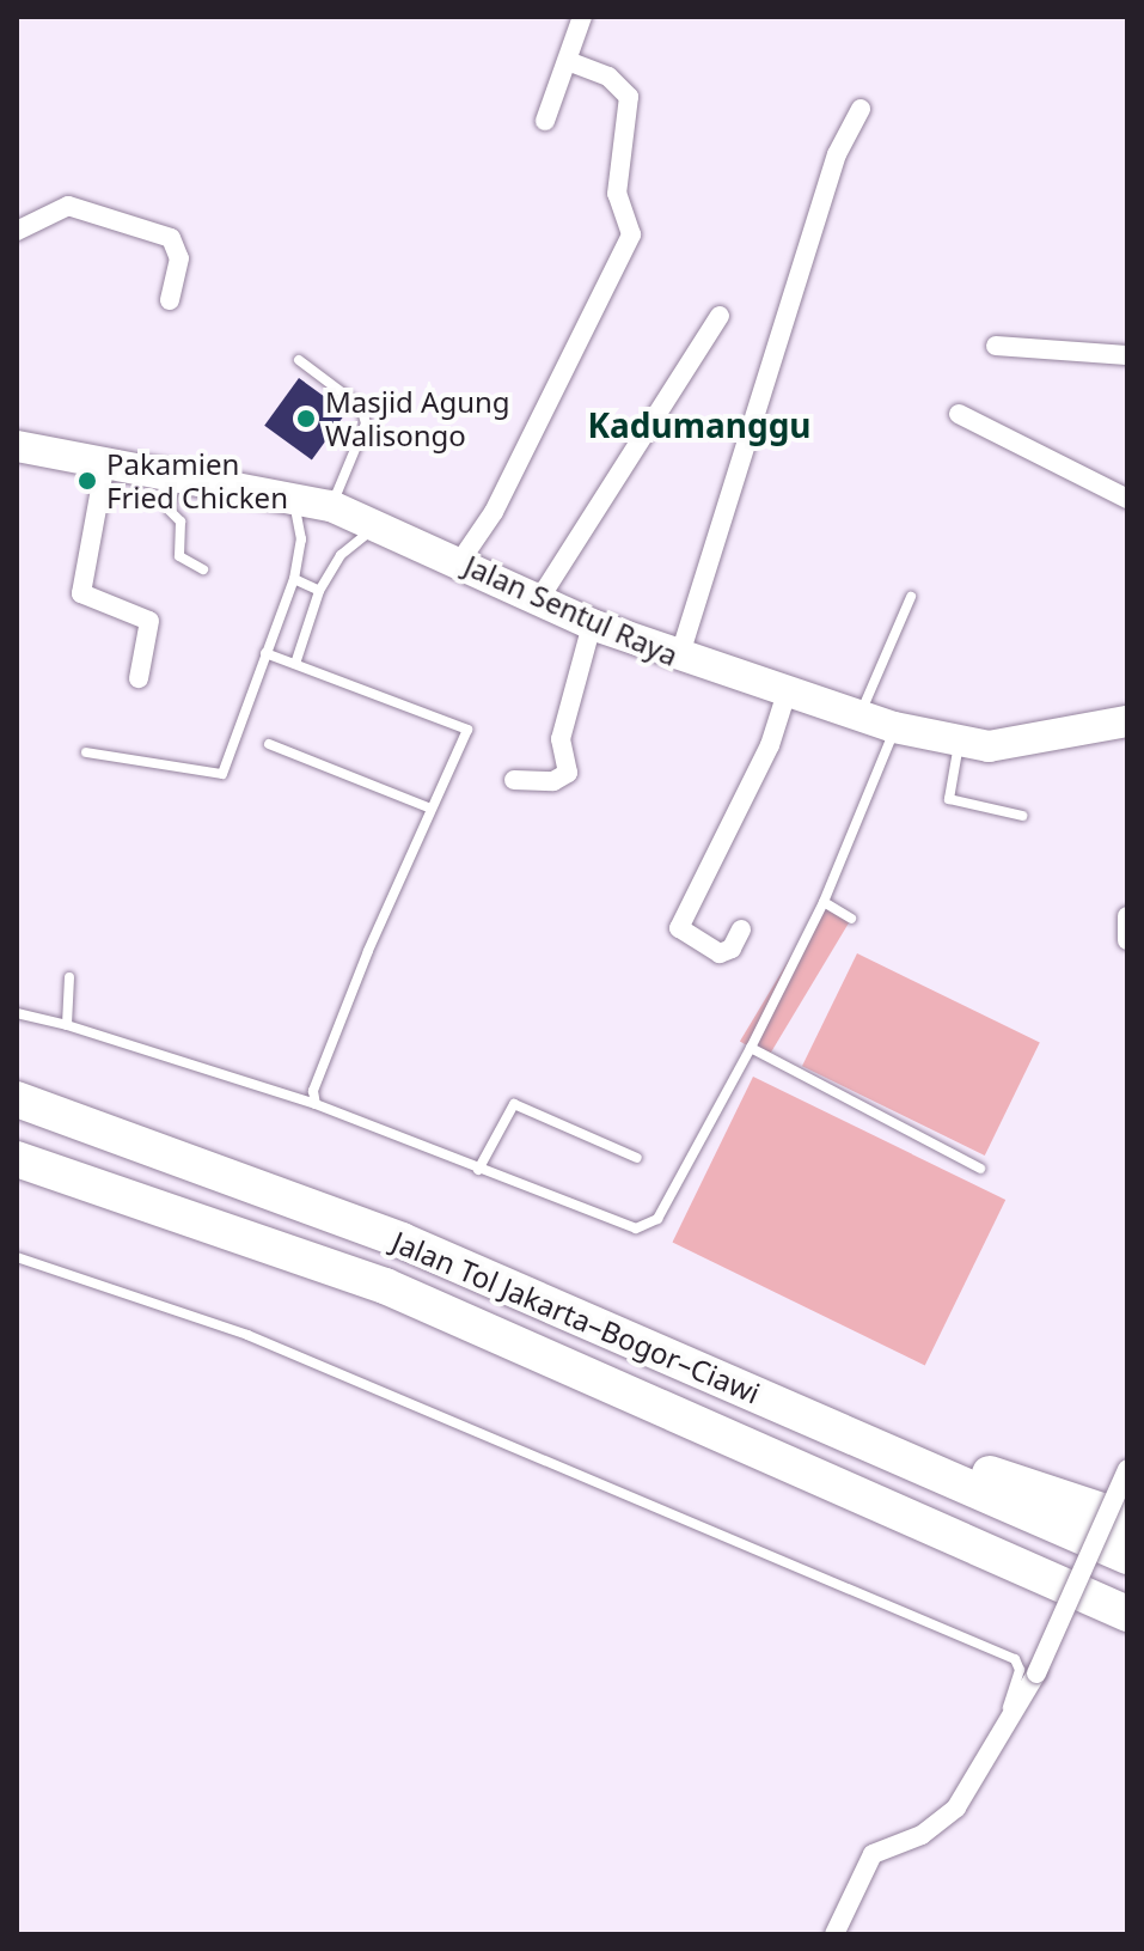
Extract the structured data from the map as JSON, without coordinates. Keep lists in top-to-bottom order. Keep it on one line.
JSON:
{"streets":{"highway":["Jalan Tol Jakarta–Bogor–Ciawi"],"main road":["Jalan Sentul Raya"]},"districts":["Kadumanggu"],"places":["Masjid Agung Walisongo","Pakamien Fried Chicken"]}
